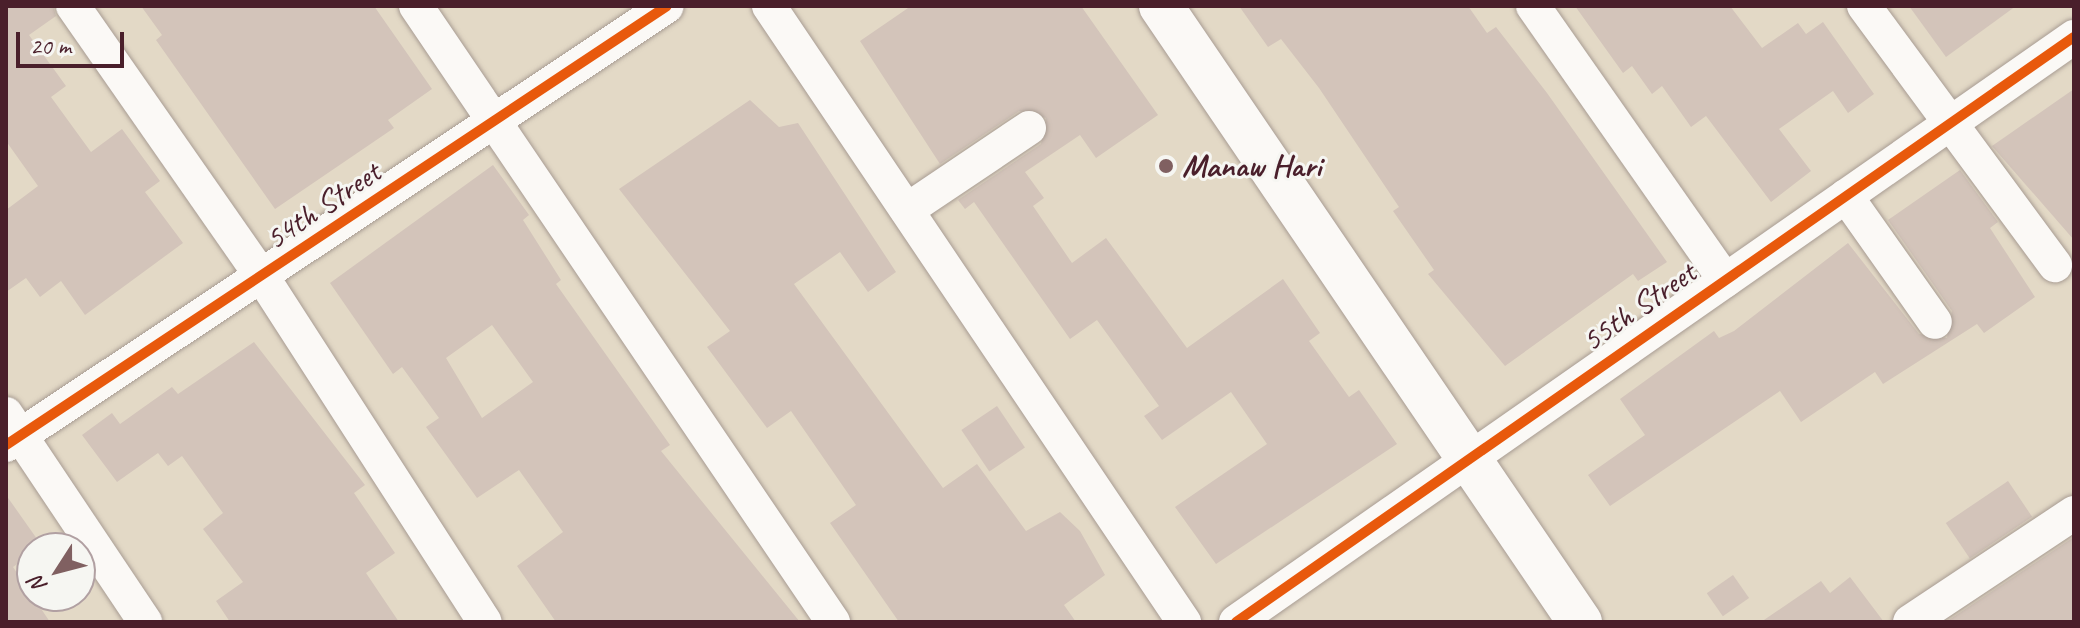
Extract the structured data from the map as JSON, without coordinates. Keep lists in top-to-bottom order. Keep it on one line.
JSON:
{"streets":{"street":["54th Street","55th Street"]},"places":["Manaw Hari"],"scale_bar":"20 m","north":"bottom left"}
